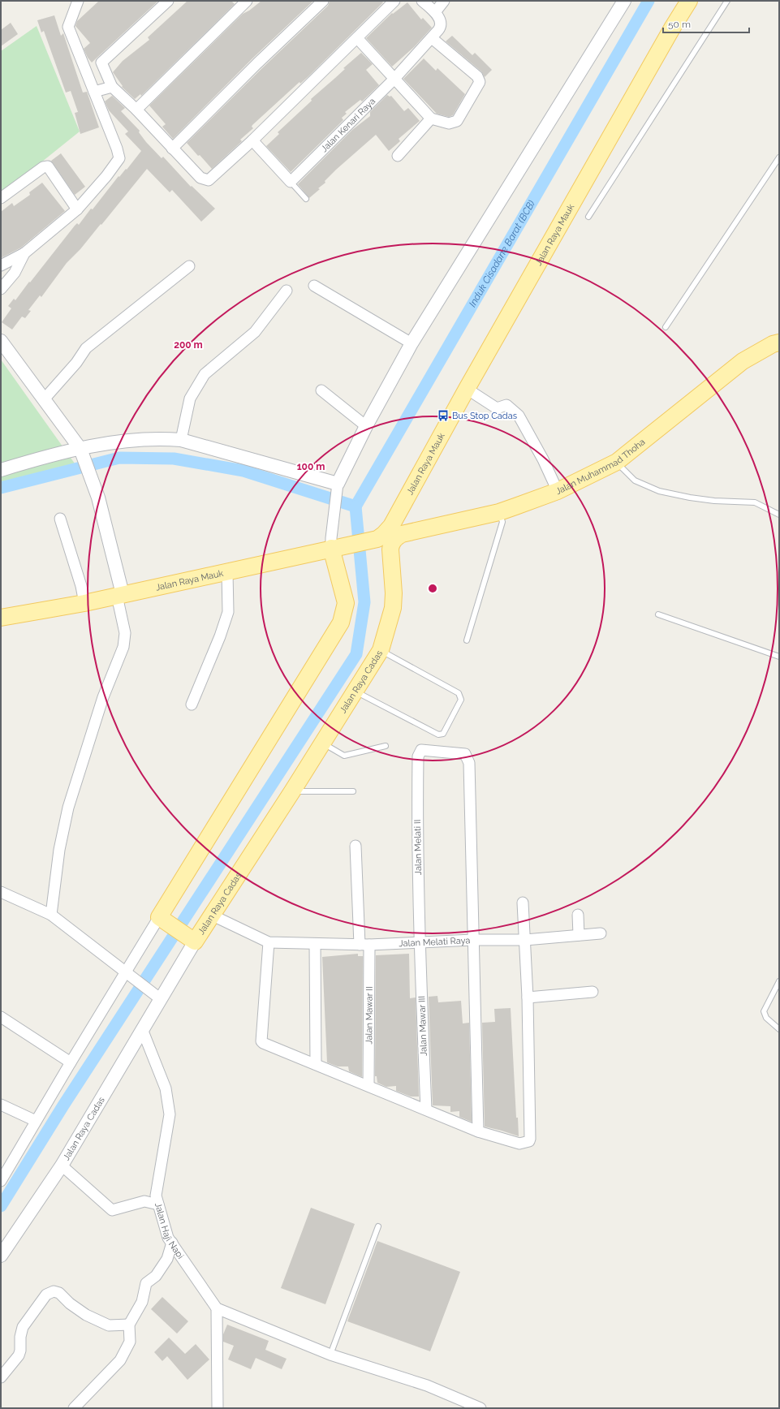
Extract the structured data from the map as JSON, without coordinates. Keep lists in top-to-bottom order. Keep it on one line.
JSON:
{"streets":{"main road":["Jalan Raya Mauk","Jalan Muhammad Thoha","Jalan Raya Cadas"],"street":["Jalan Kenari Raya","Jalan Melati II","Jalan Melati Raya","Jalan Mawar II","Jalan Mawar III","Jalan Haji Napi"]},"crossings":[["Jalan Muhammad Thoha","Jalan Raya Cadas"],["Jalan Raya Cadas","Jalan Haji Napi"],["Jalan Melati II","Jalan Melati Raya"],["Jalan Melati II","Jalan Mawar III"],["Jalan Melati Raya","Jalan Mawar II"],["Jalan Melati Raya","Jalan Mawar III"]],"water":["Induk Cisadane Barat (BCB)"],"places":{"bus stop":["Bus Stop Cadas"]},"scale_bar":"50 m","rings":["200 m","100 m"]}
